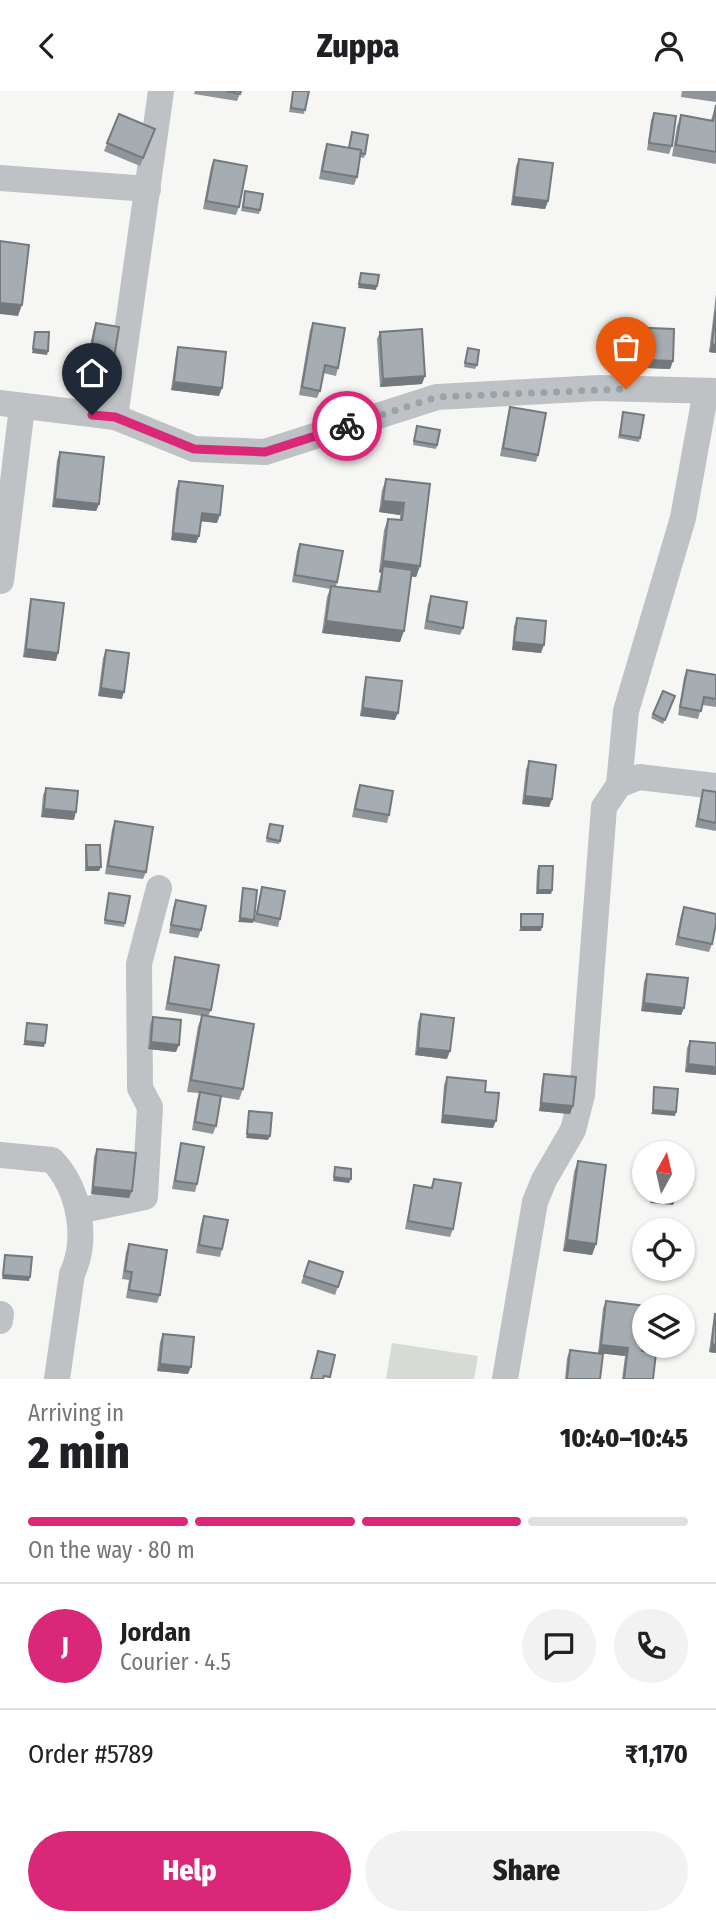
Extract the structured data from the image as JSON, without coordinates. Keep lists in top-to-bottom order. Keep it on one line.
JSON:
{"north":"top","page":{"header":"Zuppa","heading":["2 min","Arriving in","10:40–10:45"],"panel":["Jordan","Courier · 4.5","Order #5789","₹1,170"],"bar":"On the way · 80 m","round":"J","buttons":["Help","Share"]}}
